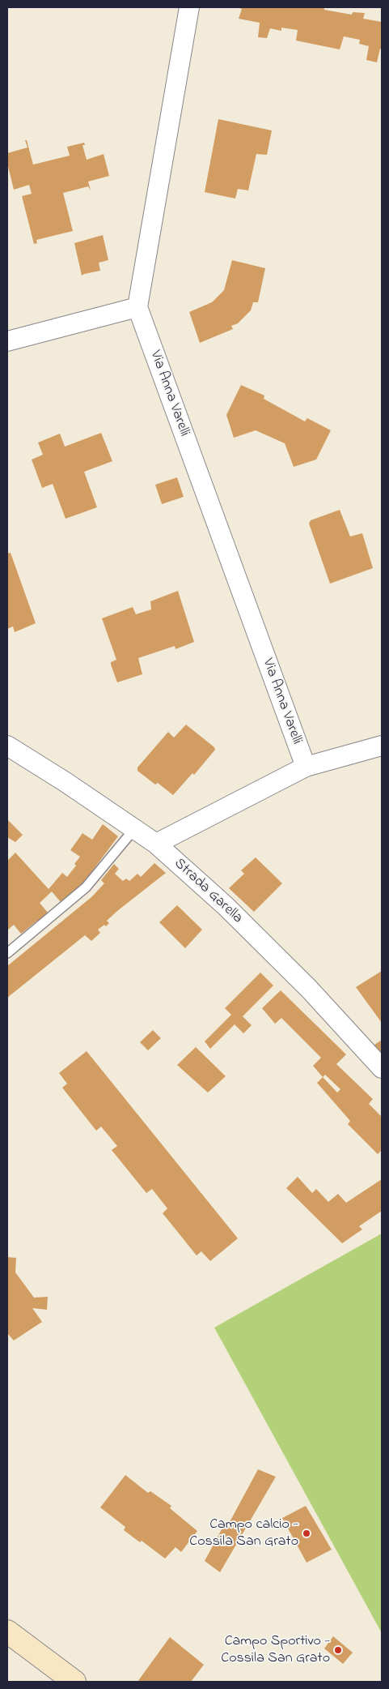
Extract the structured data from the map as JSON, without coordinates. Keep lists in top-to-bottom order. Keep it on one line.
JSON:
{"streets":{"street":["Via Anna Varelli","Strada Garella"]},"places":["Campo calcio - Cossila San Grato","Campo Sportivo - Cossila San Grato"]}
